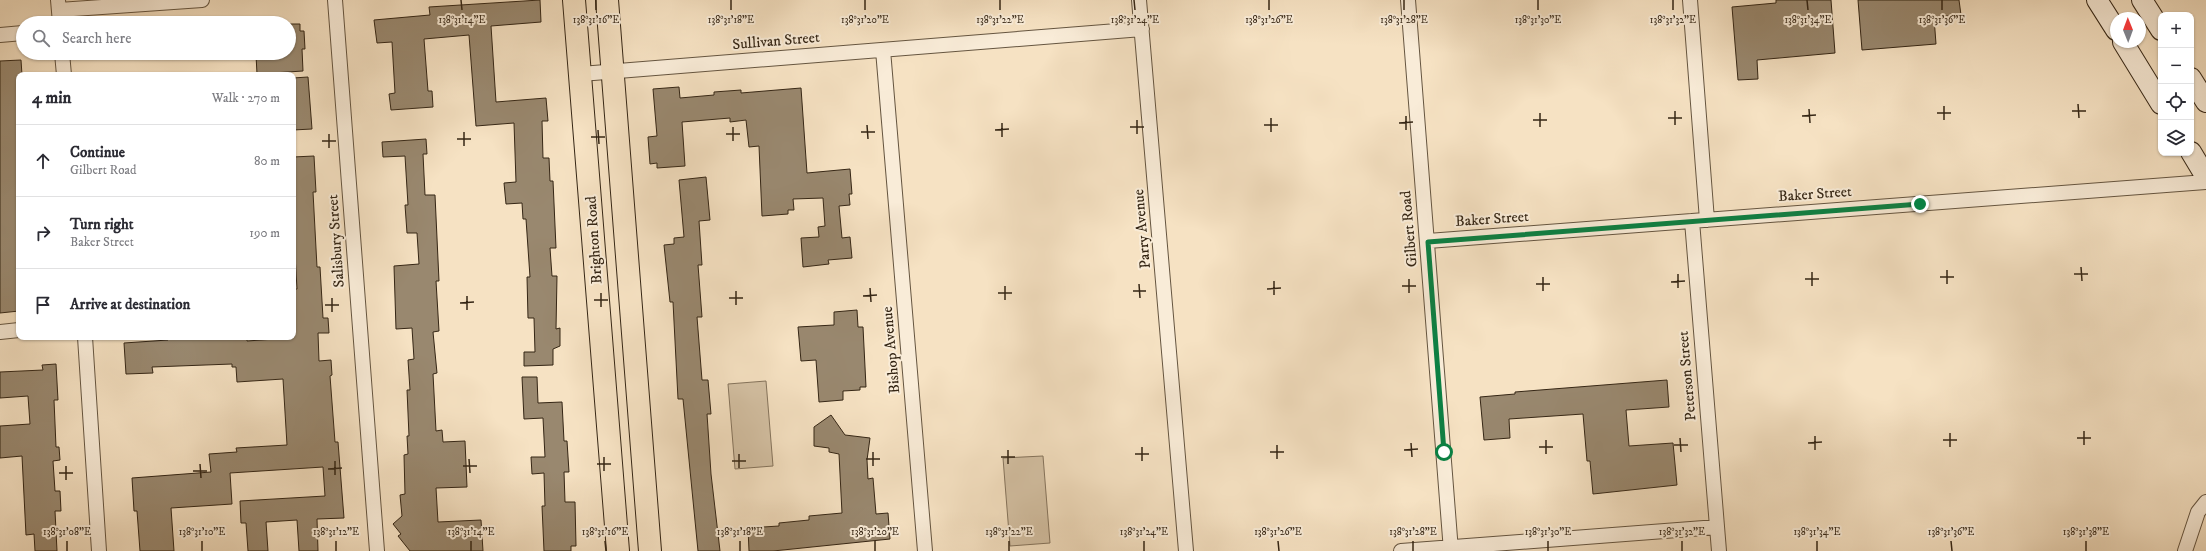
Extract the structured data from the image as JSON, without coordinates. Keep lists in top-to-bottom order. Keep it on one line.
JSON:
{"streets":{"main road":["Brighton Road"],"street":["Sullivan Street","Baker Street","Parry Avenue","Gilbert Road","Salisbury Street","Bishop Avenue","Peterson Street"]},"crossings":[["Sullivan Street","Parry Avenue"],["Sullivan Street","Brighton Road"],["Sullivan Street","Bishop Avenue"],["Baker Street","Gilbert Road"],["Baker Street","Peterson Street"]],"north":"top","page":{"map_buttons":["+","−"],"search":"Search here","heading":["4 min","Walk · 270 m"],"list":[["Continue","Gilbert Road","80 m"],["Turn right","Baker Street","190 m"],"Arrive at destination"]},"coordinates":["138°31'14\"E","138°31'16\"E","138°31'18\"E","138°31'20\"E","138°31'22\"E","138°31'24\"E","138°31'26\"E","138°31'28\"E","138°31'30\"E","138°31'32\"E","138°31'34\"E","138°31'36\"E","138°31'08\"E","138°31'10\"E","138°31'12\"E","138°31'38\"E"]}
